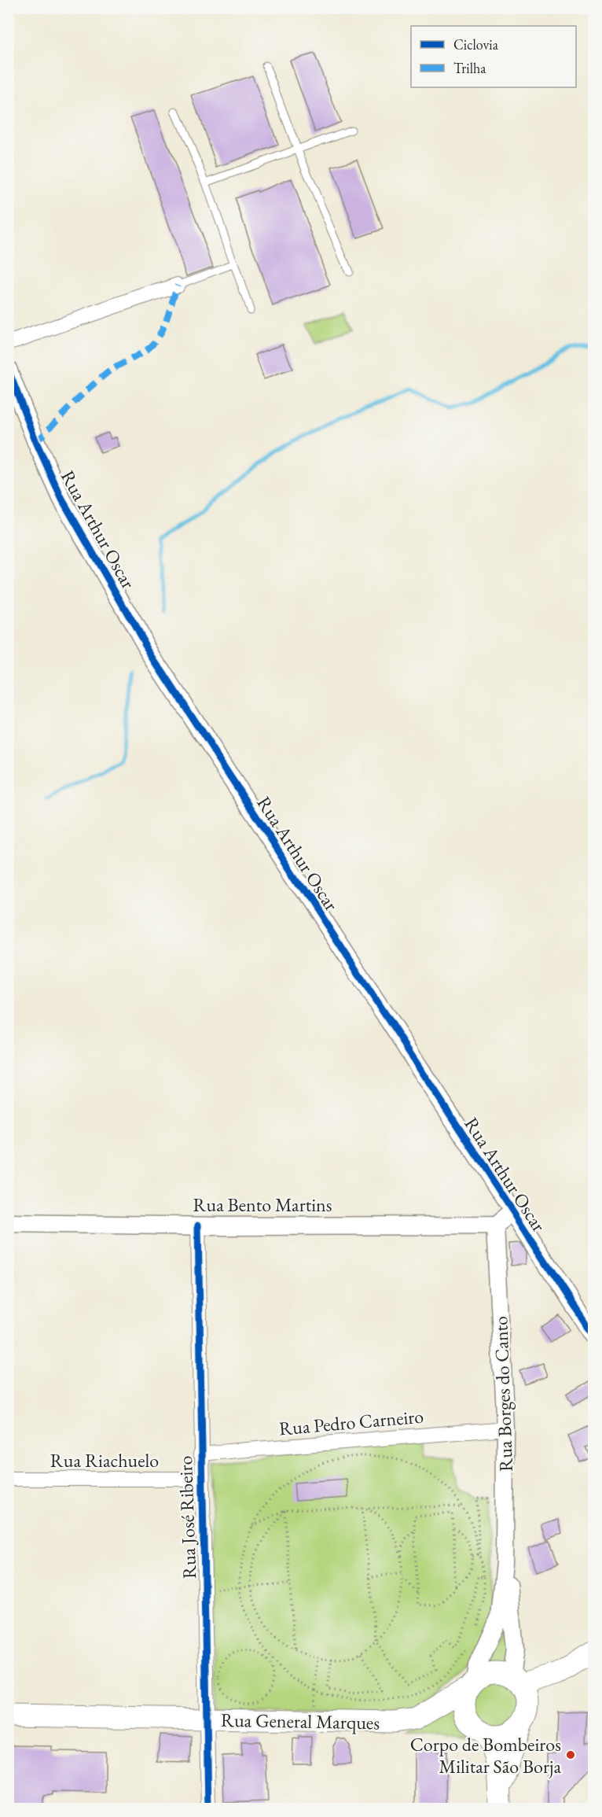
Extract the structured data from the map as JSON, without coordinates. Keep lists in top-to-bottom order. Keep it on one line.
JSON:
{"streets":{"main road":["Rua General Marques"],"street":["Rua Arthur Oscar","Rua Bento Martins","Rua Borges do Canto","Rua Pedro Carneiro","Rua Riachuelo","Rua José Ribeiro"]},"crossings":[["Rua Bento Martins","Rua Borges do Canto"],["Rua Bento Martins","Rua José Ribeiro"],["Rua Borges do Canto","Rua Pedro Carneiro"],["Rua Borges do Canto","Rua General Marques"],["Rua Pedro Carneiro","Rua José Ribeiro"],["Rua Riachuelo","Rua José Ribeiro"],["Rua José Ribeiro","Rua General Marques"]],"places":["Corpo de Bombeiros Militar São Borja"],"legend":["Ciclovia","Trilha"]}
